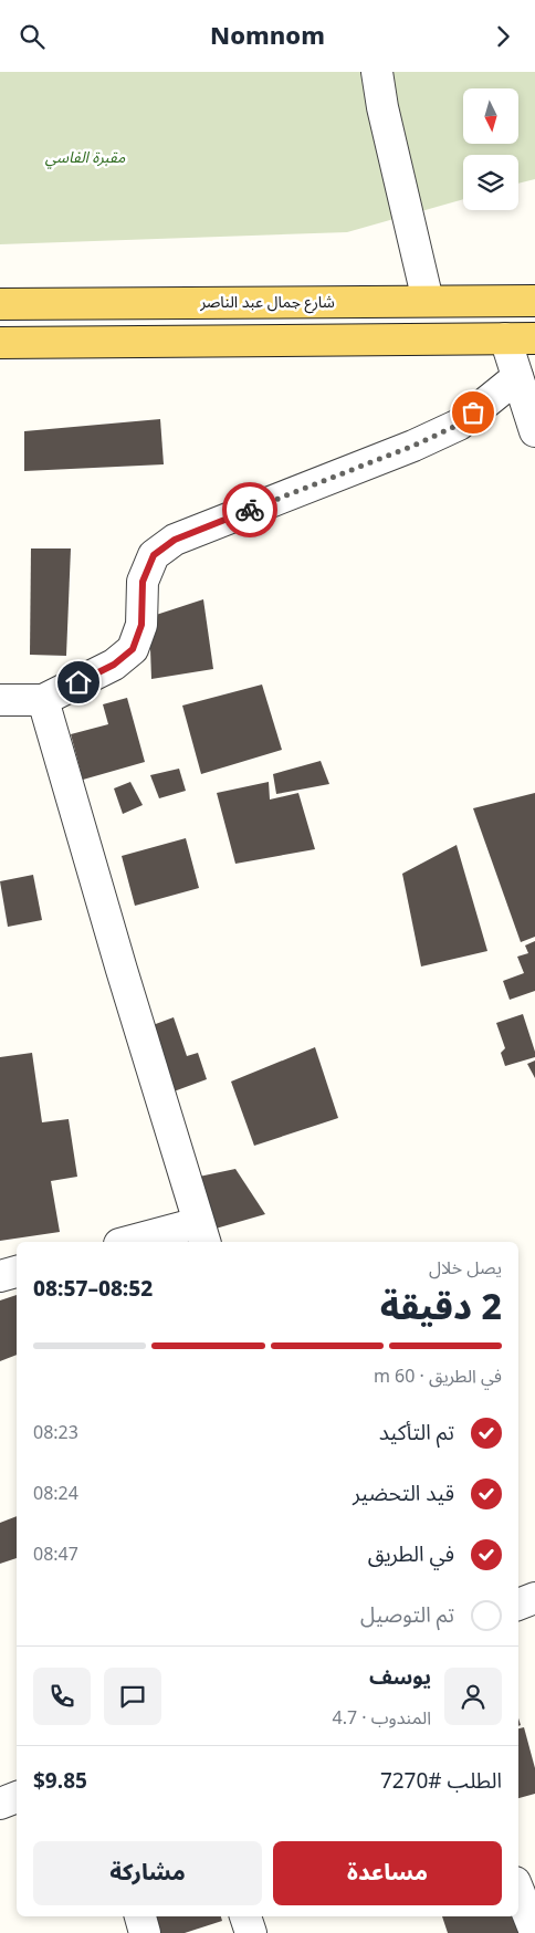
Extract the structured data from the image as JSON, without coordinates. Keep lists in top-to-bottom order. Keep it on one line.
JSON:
{"streets":{"main road":["شارع جمال عبد الناصر"]},"parks":["مقبرة الفاسي"],"north":"bottom","page":{"header":"Nomnom","heading":["2 دقيقة","يصل خلال","08:52–08:57"],"panel":["يوسف","المندوب · 4.7","الطلب #7270","$9.85"],"bar":"في الطريق · 60 m","list":[["تم التأكيد","08:23"],["قيد التحضير","08:24"],["في الطريق","08:47"],"تم التوصيل"],"buttons":["مساعدة","مشاركة"]}}
